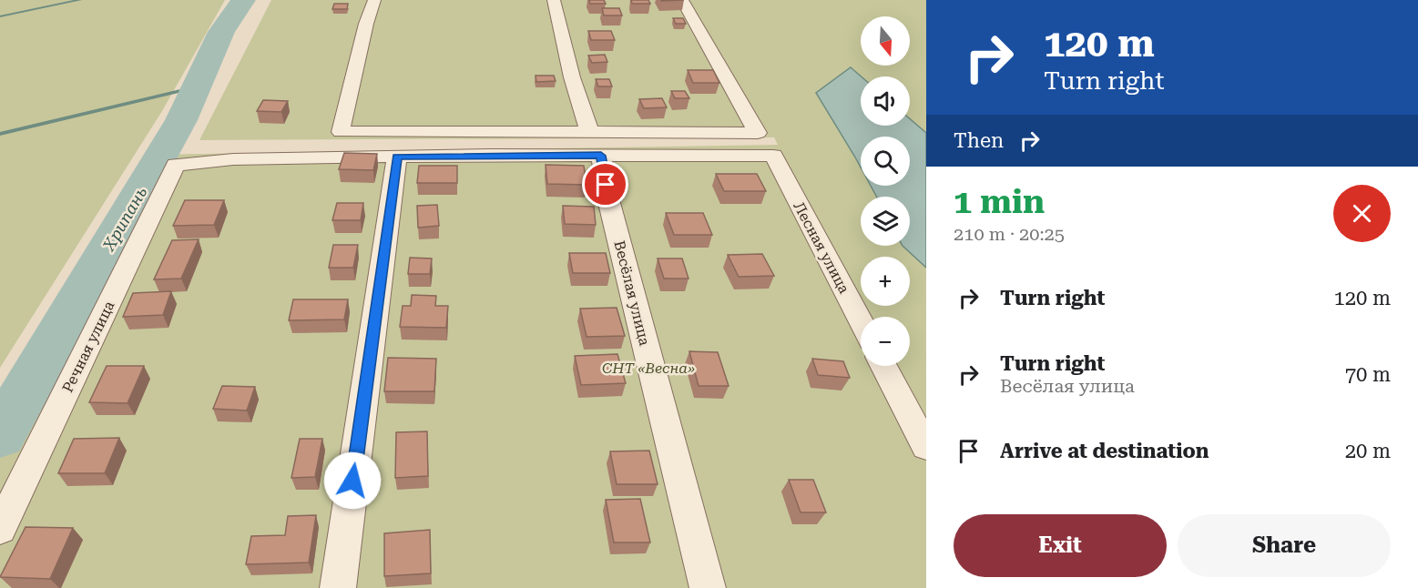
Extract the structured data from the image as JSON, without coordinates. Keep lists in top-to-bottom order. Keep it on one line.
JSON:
{"streets":{"street":["Лесная улица","Весёлая улица","Речная улица"]},"crossings":[["Лесная улица","Весёлая улица"]],"water":["Хрипань"],"parks":["СНТ «Весна»"],"north":"bottom","page":{"turn":["120 m","Turn right"],"map_buttons":["+","−"],"then":"Then","heading":["1 min","210 m · 20:25"],"list":[{"name":"Turn right","value":"120 m"},{"name":"Turn right","note":"Весёлая улица","value":"70 m"},{"name":"Arrive at destination","value":"20 m"}],"buttons":["Exit","Share"]}}
